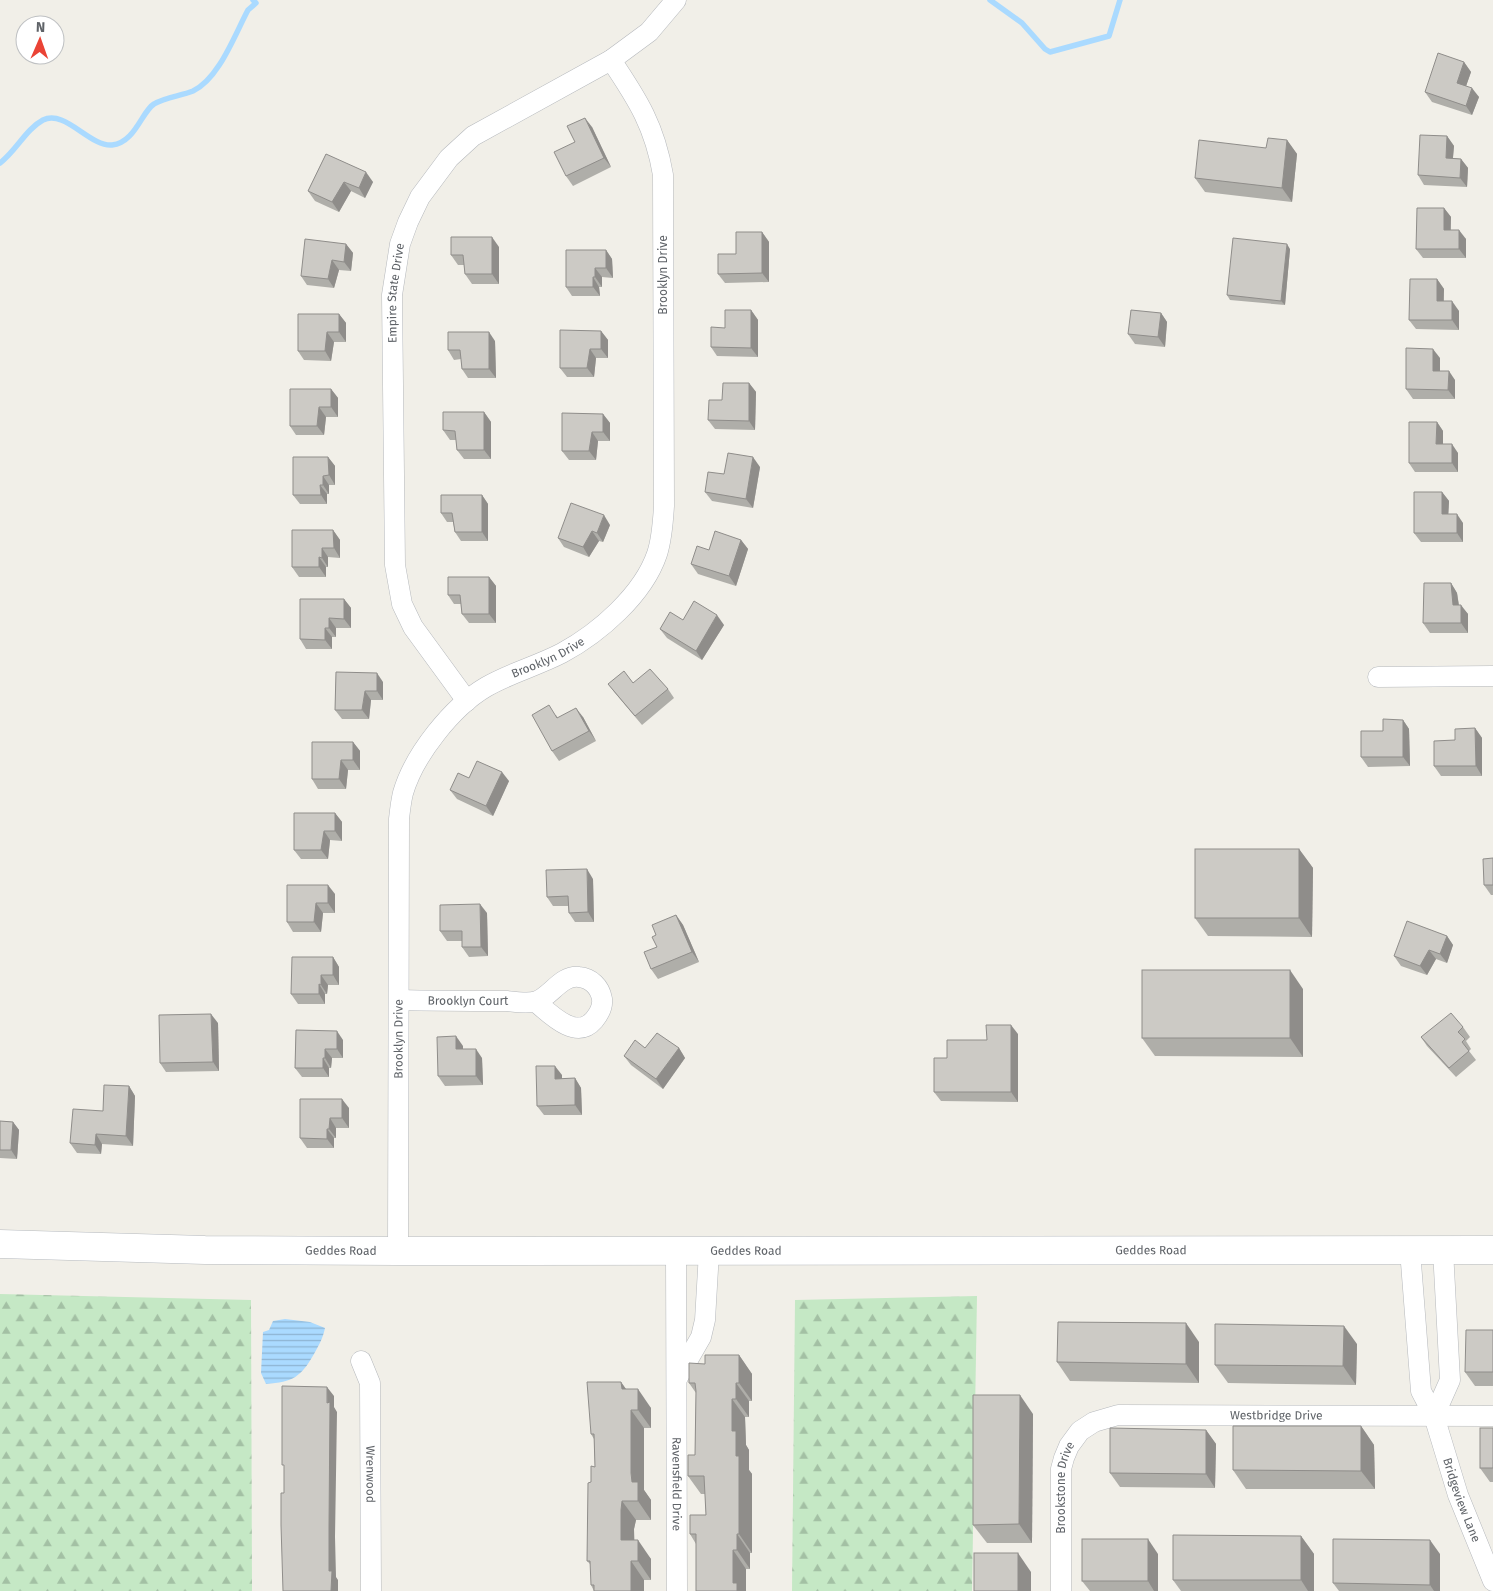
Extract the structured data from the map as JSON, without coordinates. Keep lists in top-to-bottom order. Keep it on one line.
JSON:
{"streets":{"main road":["Geddes Road"],"street":["Brooklyn Drive","Empire State Drive","Brooklyn Court","Westbridge Drive","Wrenwood","Ravensfield Drive","Brookstone Drive","Bridgeview Lane"]},"crossings":[["Brooklyn Drive","Empire State Drive"],["Brooklyn Drive","Brooklyn Court"],["Brooklyn Drive","Geddes Road"],["Geddes Road","Ravensfield Drive"],["Geddes Road","Bridgeview Lane"],["Westbridge Drive","Brookstone Drive"],["Westbridge Drive","Bridgeview Lane"]],"north":"top"}
